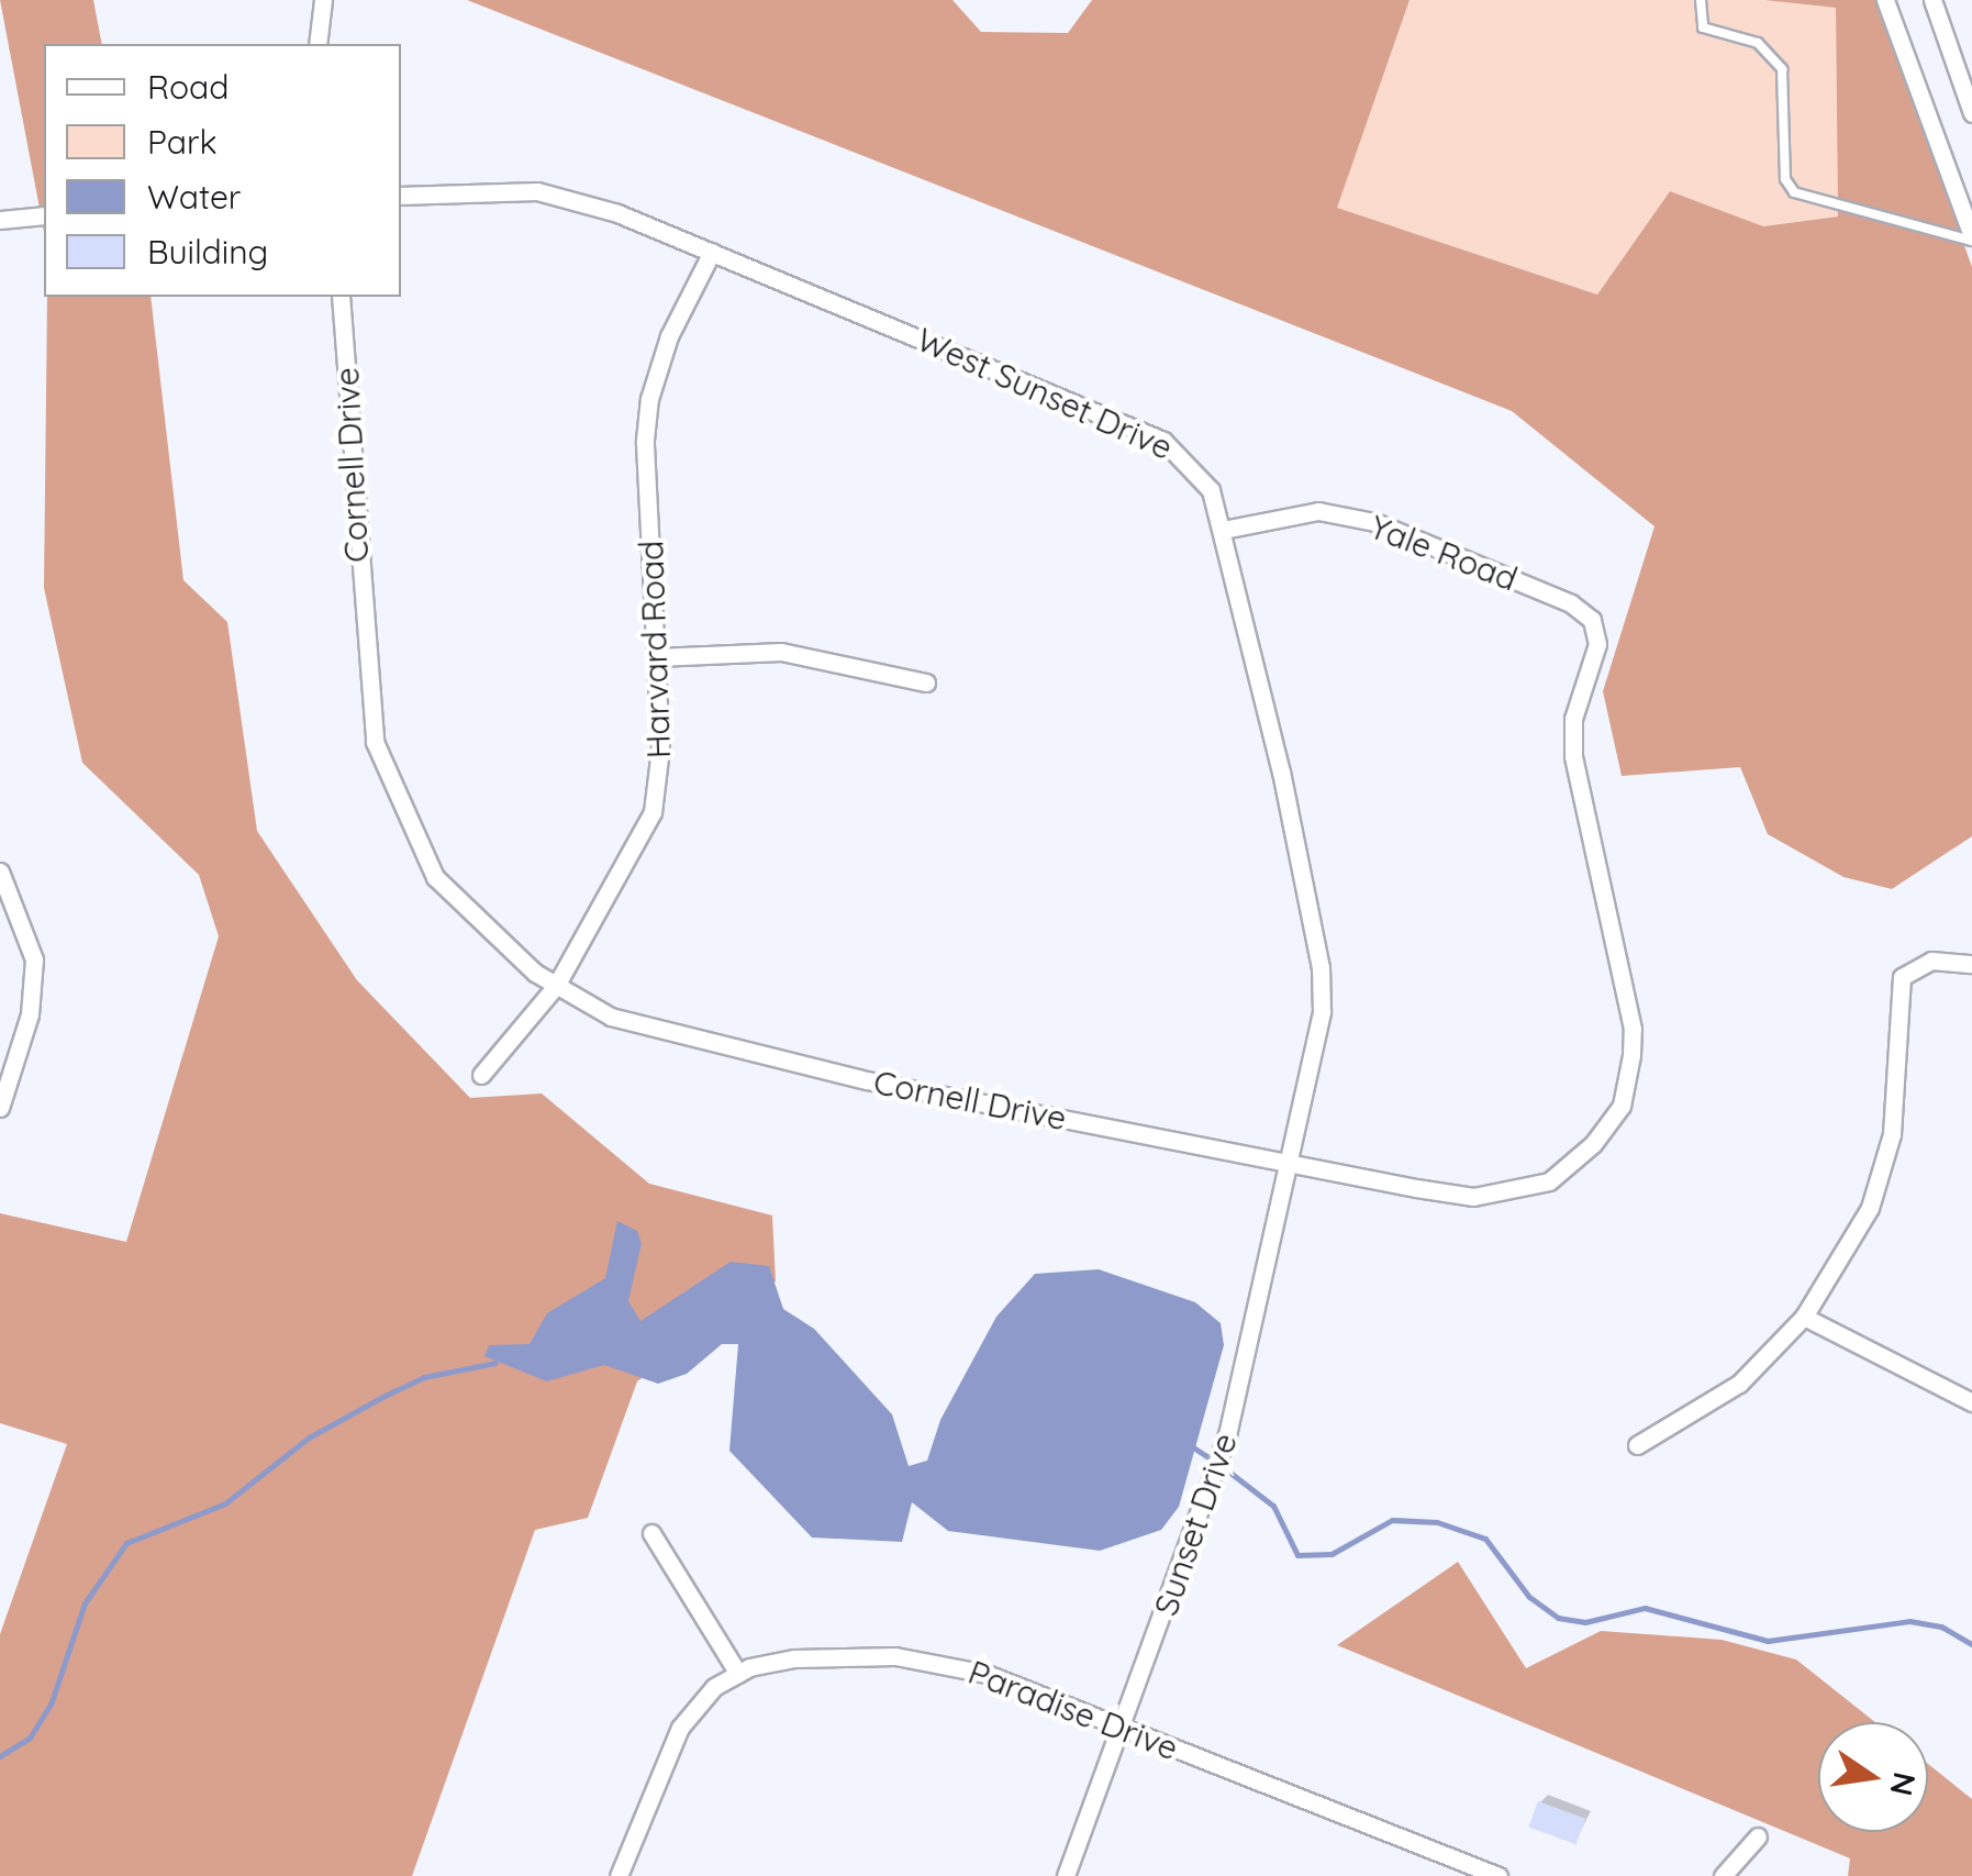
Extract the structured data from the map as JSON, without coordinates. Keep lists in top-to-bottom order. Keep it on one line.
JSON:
{"streets":{"street":["West Sunset Drive","Cornell Drive","Yale Road","Harvard Road","Sunset Drive","Paradise Drive"]},"crossings":[["West Sunset Drive","Cornell Drive"],["West Sunset Drive","Yale Road"],["West Sunset Drive","Harvard Road"],["West Sunset Drive","Sunset Drive"],["Cornell Drive","Yale Road"],["Cornell Drive","Harvard Road"],["Cornell Drive","Sunset Drive"],["Sunset Drive","Paradise Drive"]],"legend":["Road","Park","Water","Building"],"north":"right"}
